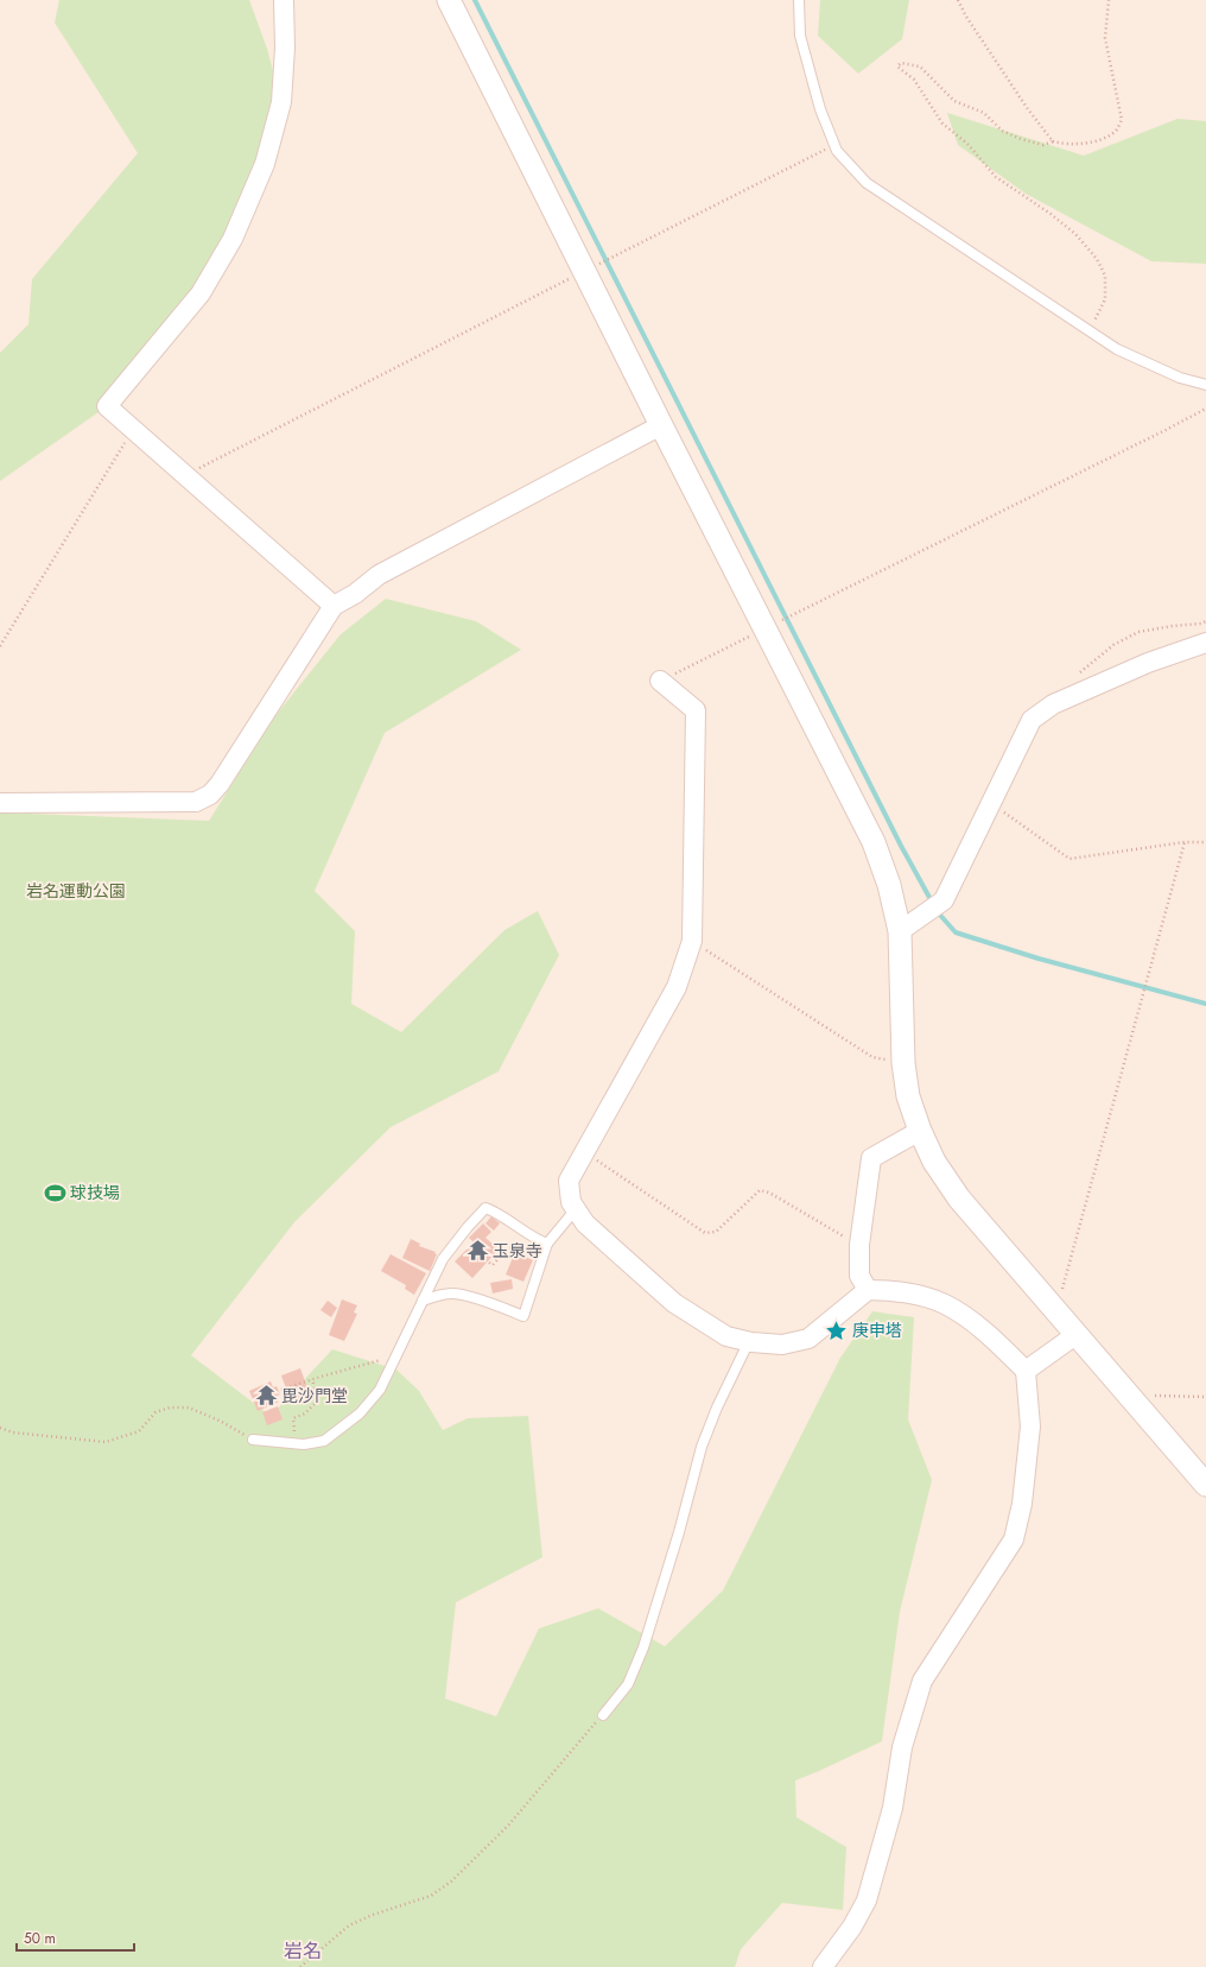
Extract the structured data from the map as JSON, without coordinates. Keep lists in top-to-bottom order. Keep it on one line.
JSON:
{"districts":["岩名"],"parks":["岩名運動公園"],"places":{"sports":["球技場"],"temple":["玉泉寺","毘沙門堂"],"place":["庚申塔"]},"scale_bar":"50 m"}
